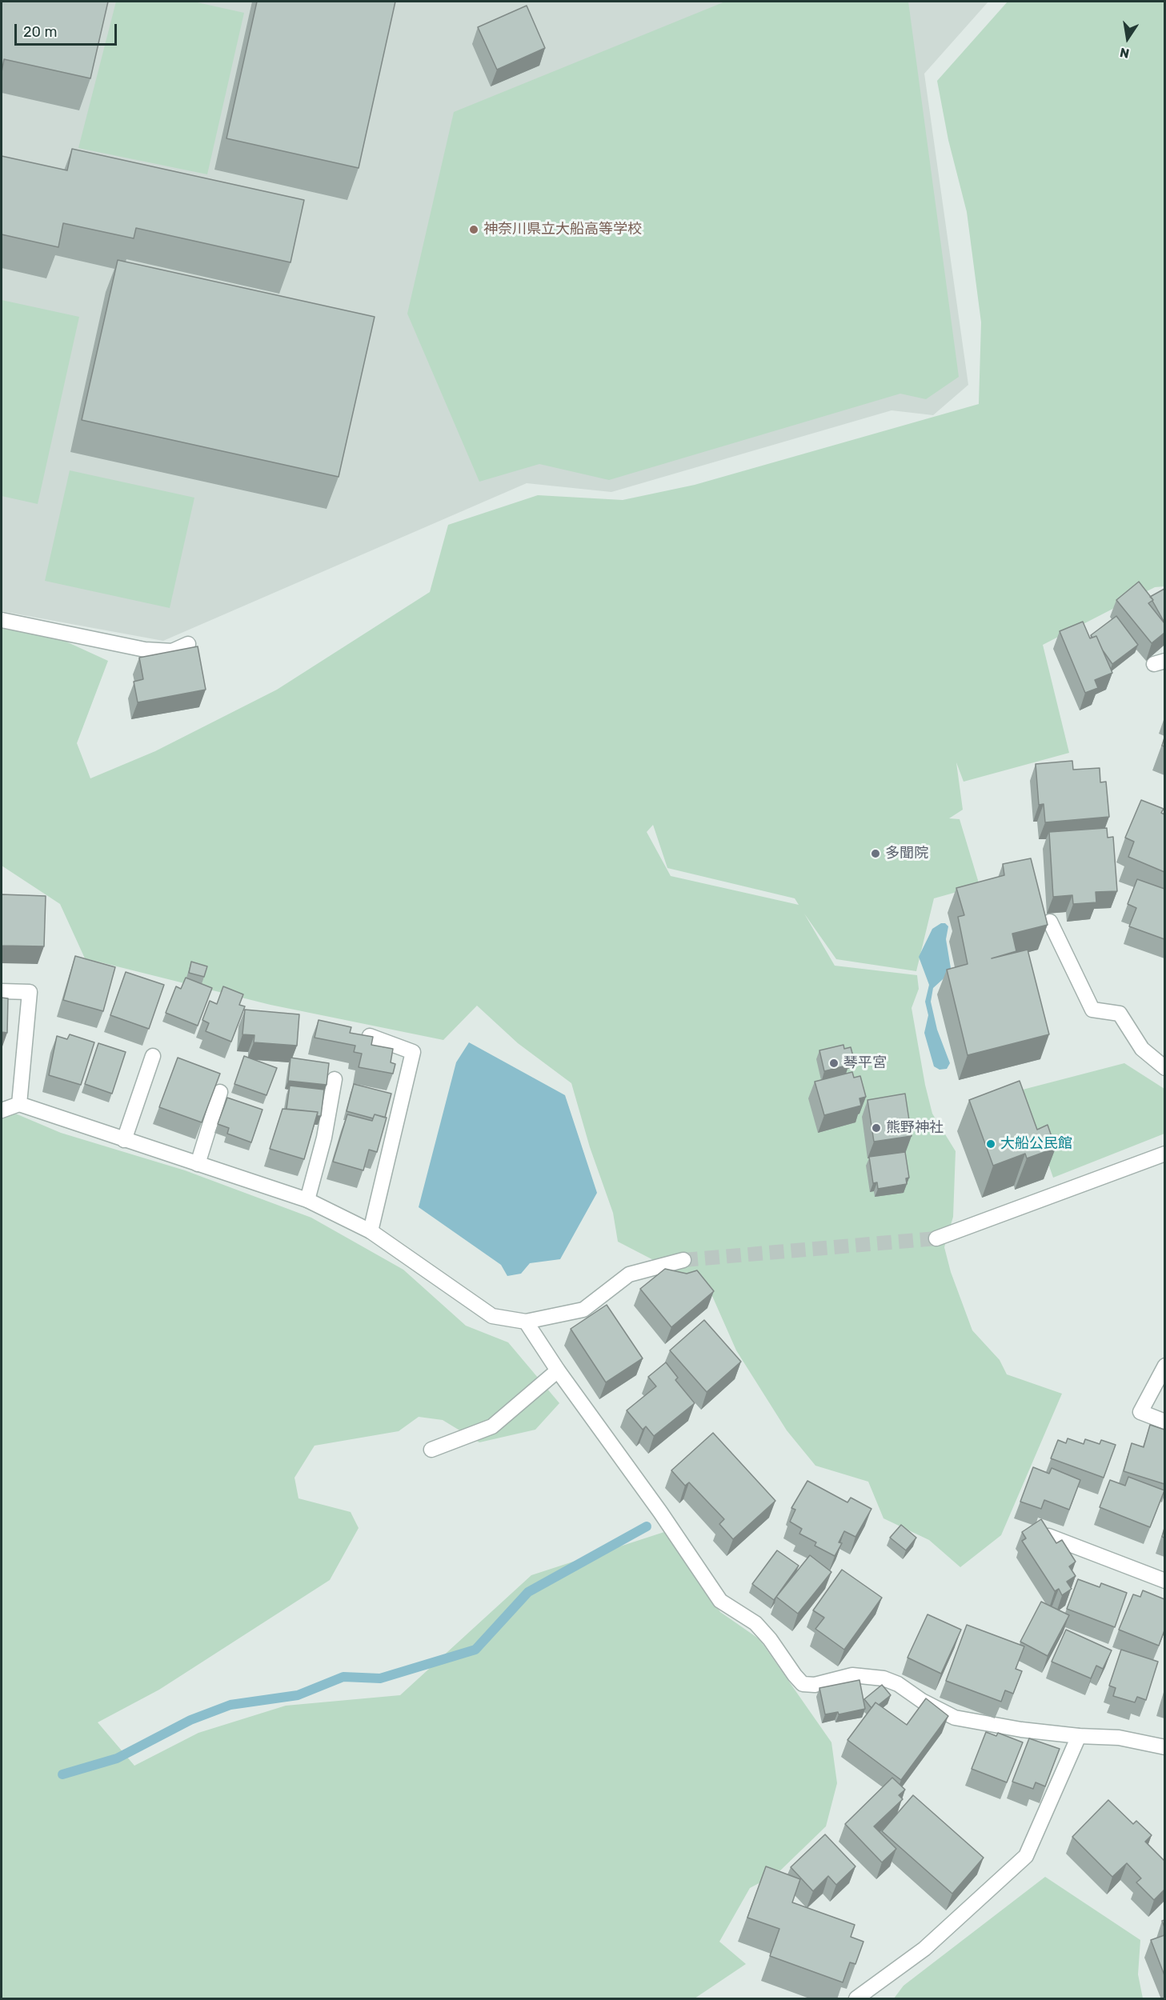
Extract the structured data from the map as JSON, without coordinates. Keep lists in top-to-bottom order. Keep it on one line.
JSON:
{"places":["神奈川県立大船高等学校","多聞院","琴平宮","熊野神社","大船公民館"],"scale_bar":"20 m","north":"bottom"}
